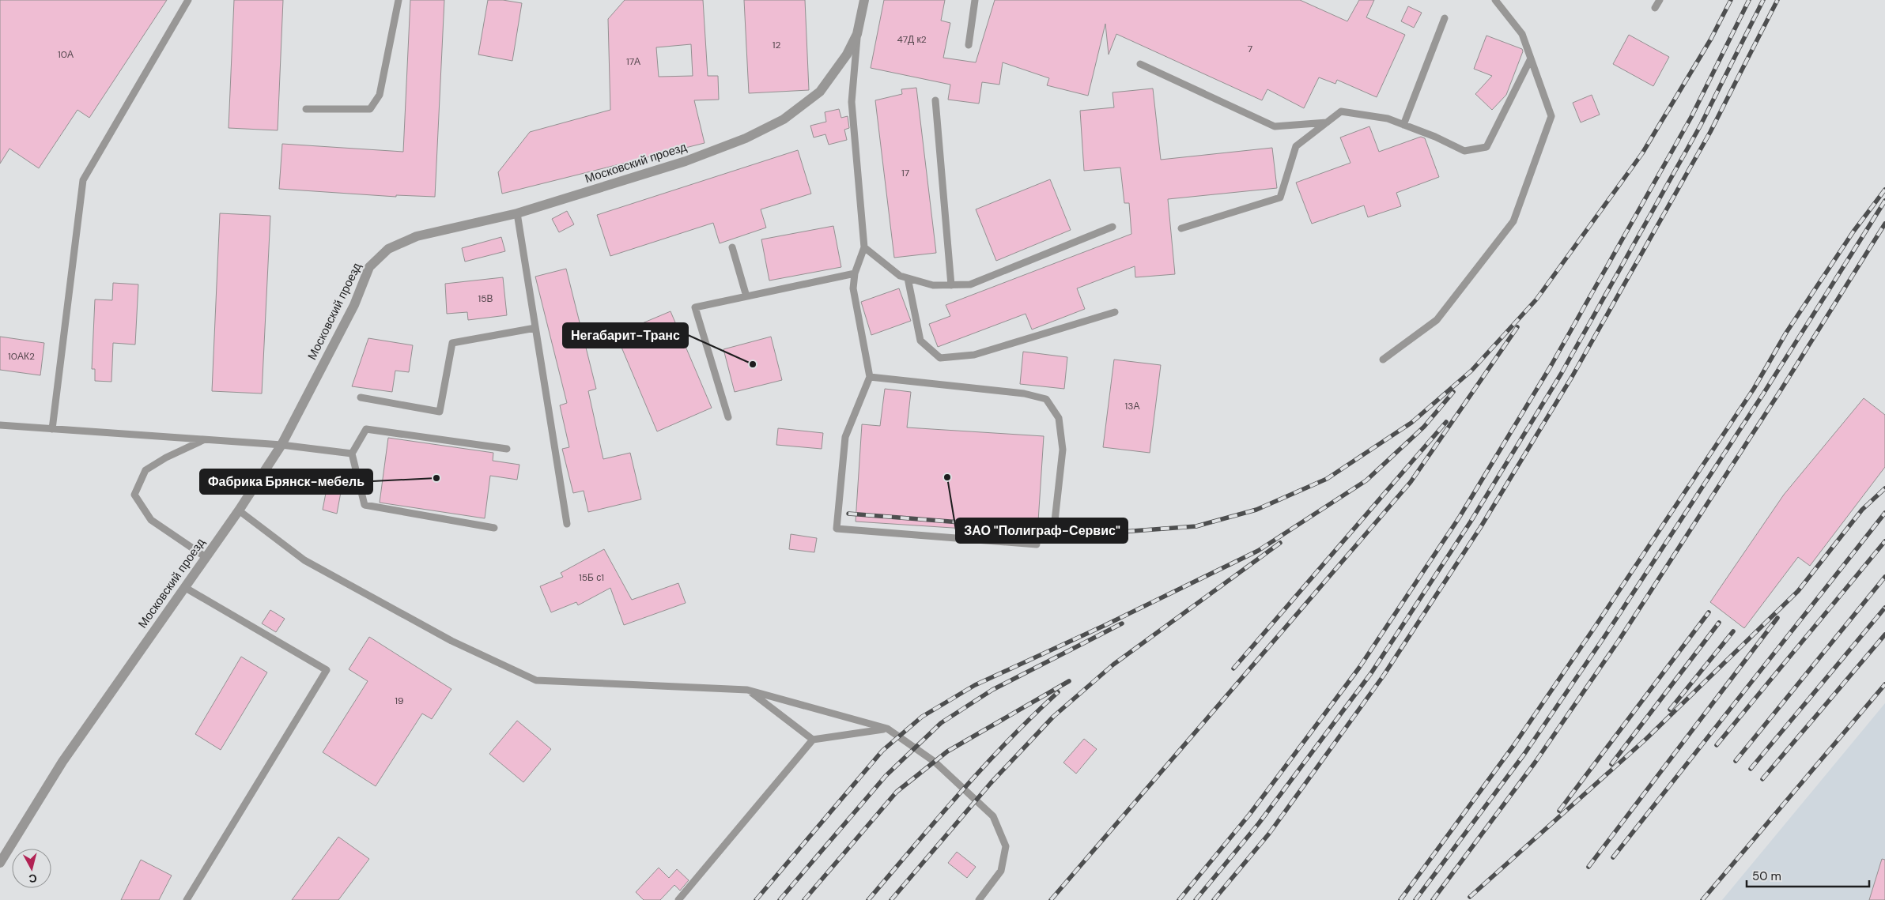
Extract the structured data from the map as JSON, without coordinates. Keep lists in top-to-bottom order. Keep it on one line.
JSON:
{"streets":{"street":["Московский проезд"]},"places":["Негабарит-Транс","ЗАО \"Полиграф-Сервис\"","Фабрика Брянск-мебель"],"house_numbers":["47Д к2","12","7","10А","17А","17","15В","10АК2","13А","15Б с1","19"],"scale_bar":"50 m","north":"bottom"}
